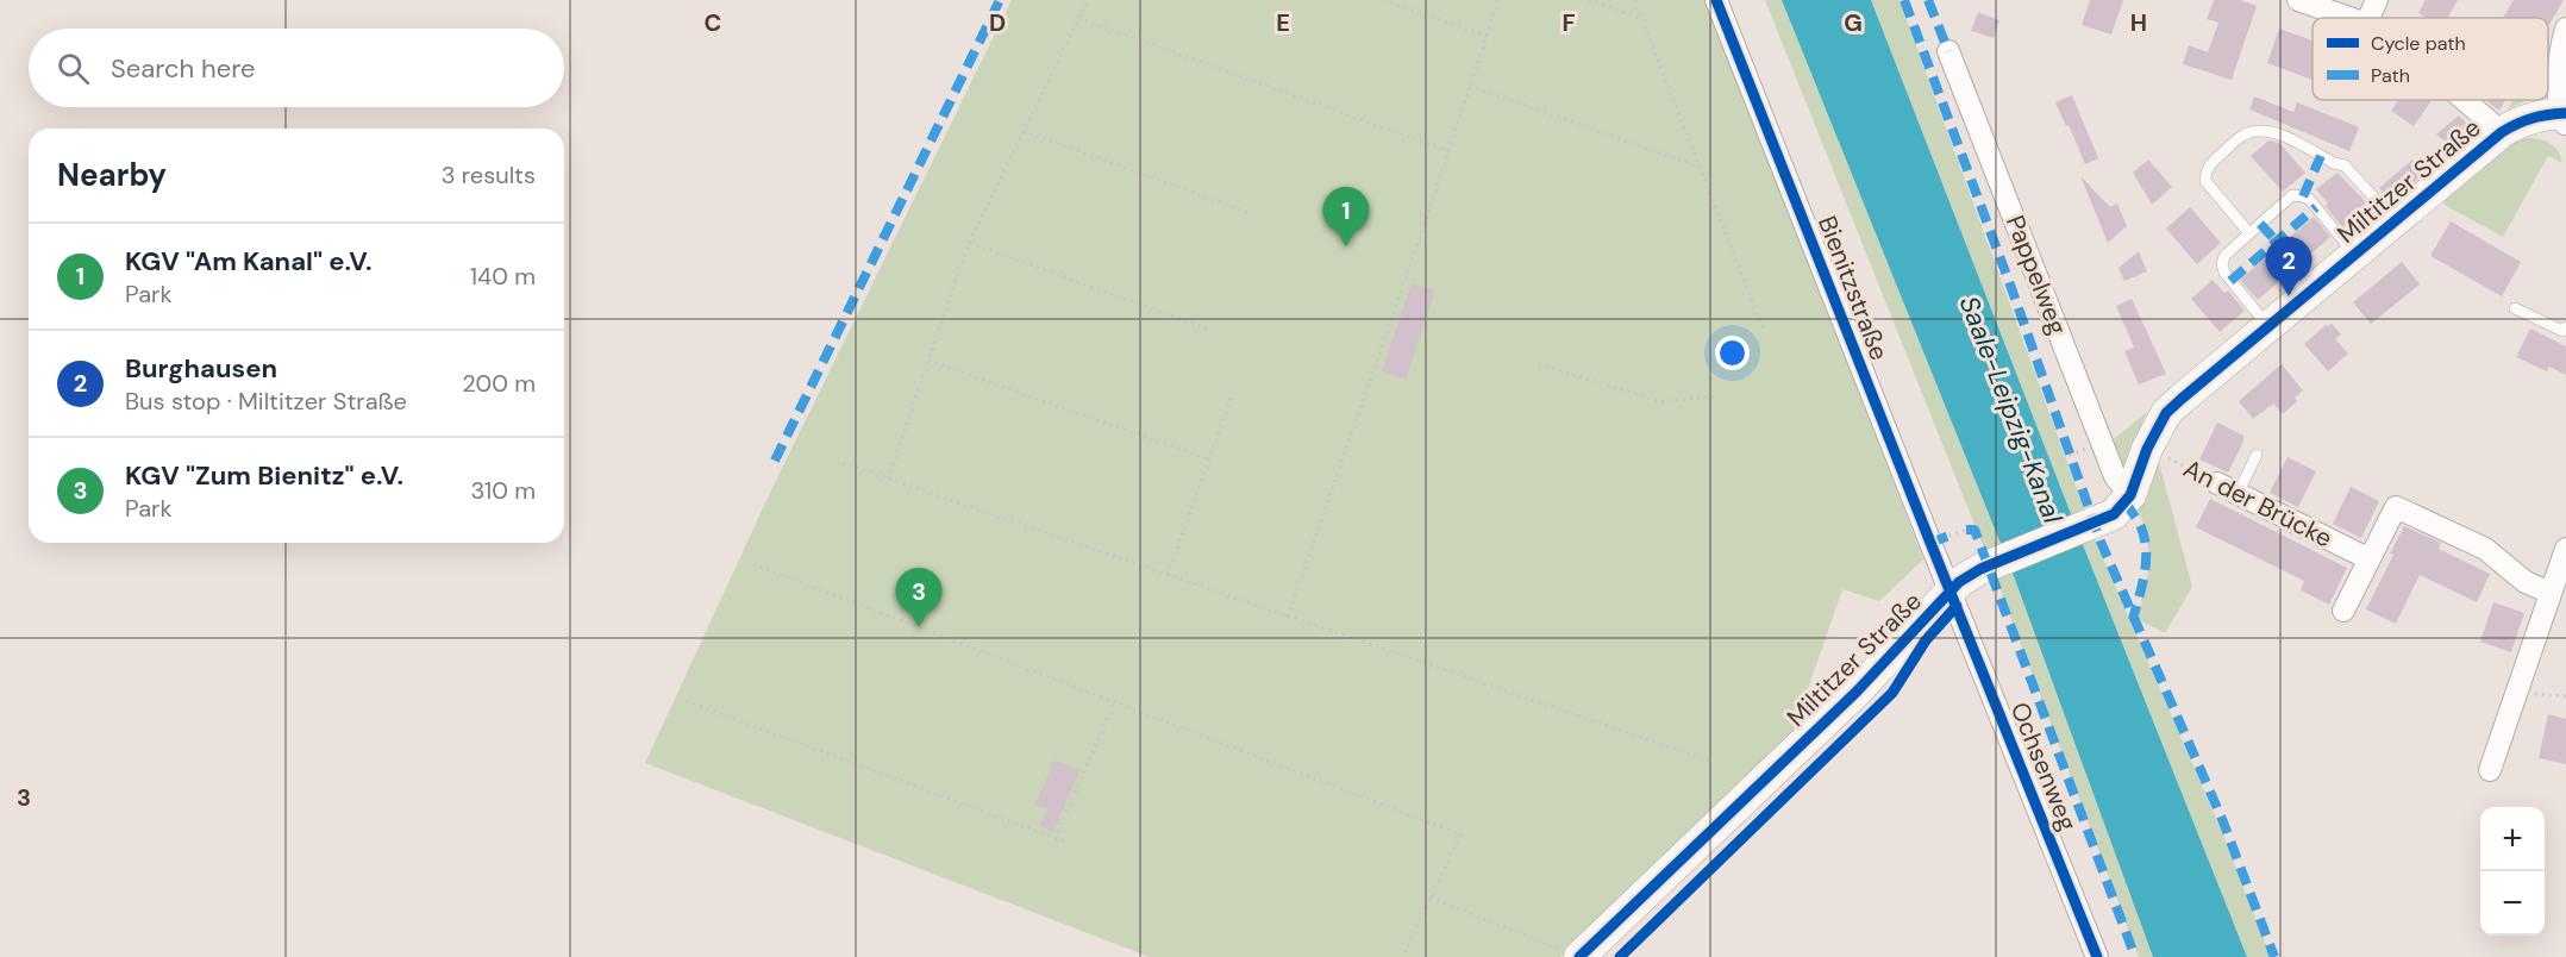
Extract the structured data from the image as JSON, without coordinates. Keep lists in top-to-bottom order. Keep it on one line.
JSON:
{"streets":{"street":["Miltitzer Straße","Pappelweg","Bienitzstraße","An der Brücke","Ochsenweg"]},"crossings":[["Miltitzer Straße","Pappelweg"],["Miltitzer Straße","Bienitzstraße"],["Miltitzer Straße","An der Brücke"],["Miltitzer Straße","Ochsenweg"],["Bienitzstraße","Ochsenweg"]],"water":["Saale-Leipzig-Kanal"],"legend":["Cycle path","Path"],"page":{"search":"Search here","heading":["Nearby","3 results"],"pins":["1","2","3"],"list":[{"mark":"1","name":"KGV \"Am Kanal\" e.V.","note":"Park","value":"140 m"},{"mark":"2","name":"Burghausen","note":"Bus stop · Miltitzer Straße","value":"200 m"},{"mark":"3","name":"KGV \"Zum Bienitz\" e.V.","note":"Park","value":"310 m"}],"map_buttons":["+","−"]},"grid":{"columns":["C","D","E","F","G","H"],"rows":["3"]}}
